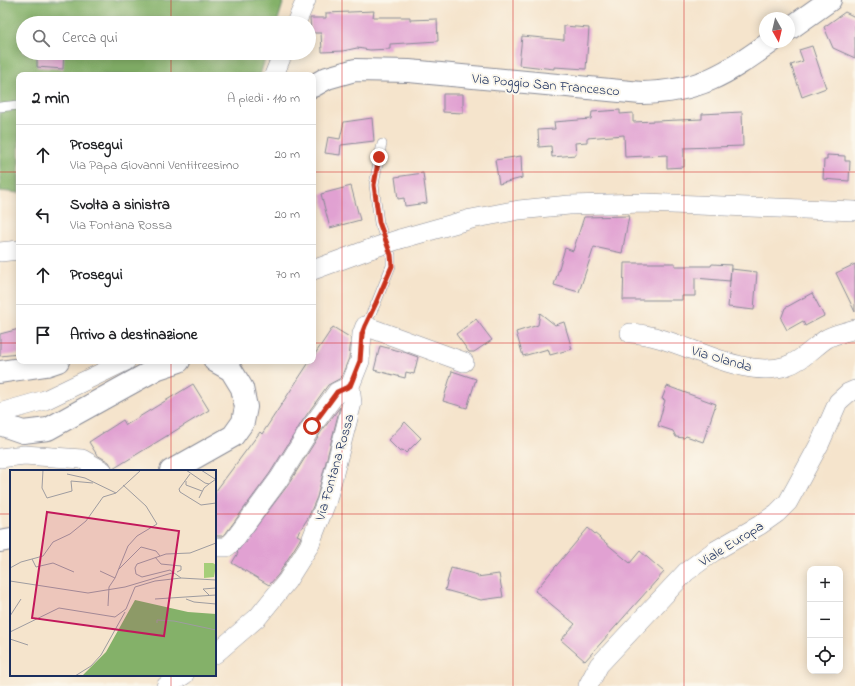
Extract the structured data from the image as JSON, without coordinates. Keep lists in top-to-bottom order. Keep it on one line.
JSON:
{"streets":{"street":["Via Poggio San Francesco","Via Olanda","Via Fontana Rossa","Viale Europa"]},"north":"bottom","page":{"search":"Cerca qui","heading":["2 min","A piedi · 110 m"],"list":[["Prosegui","Via Papa Giovanni Ventitreesimo","20 m"],["Svolta a sinistra","Via Fontana Rossa","20 m"],["Prosegui","70 m"],"Arrivo a destinazione"],"map_buttons":["+","−"]}}
